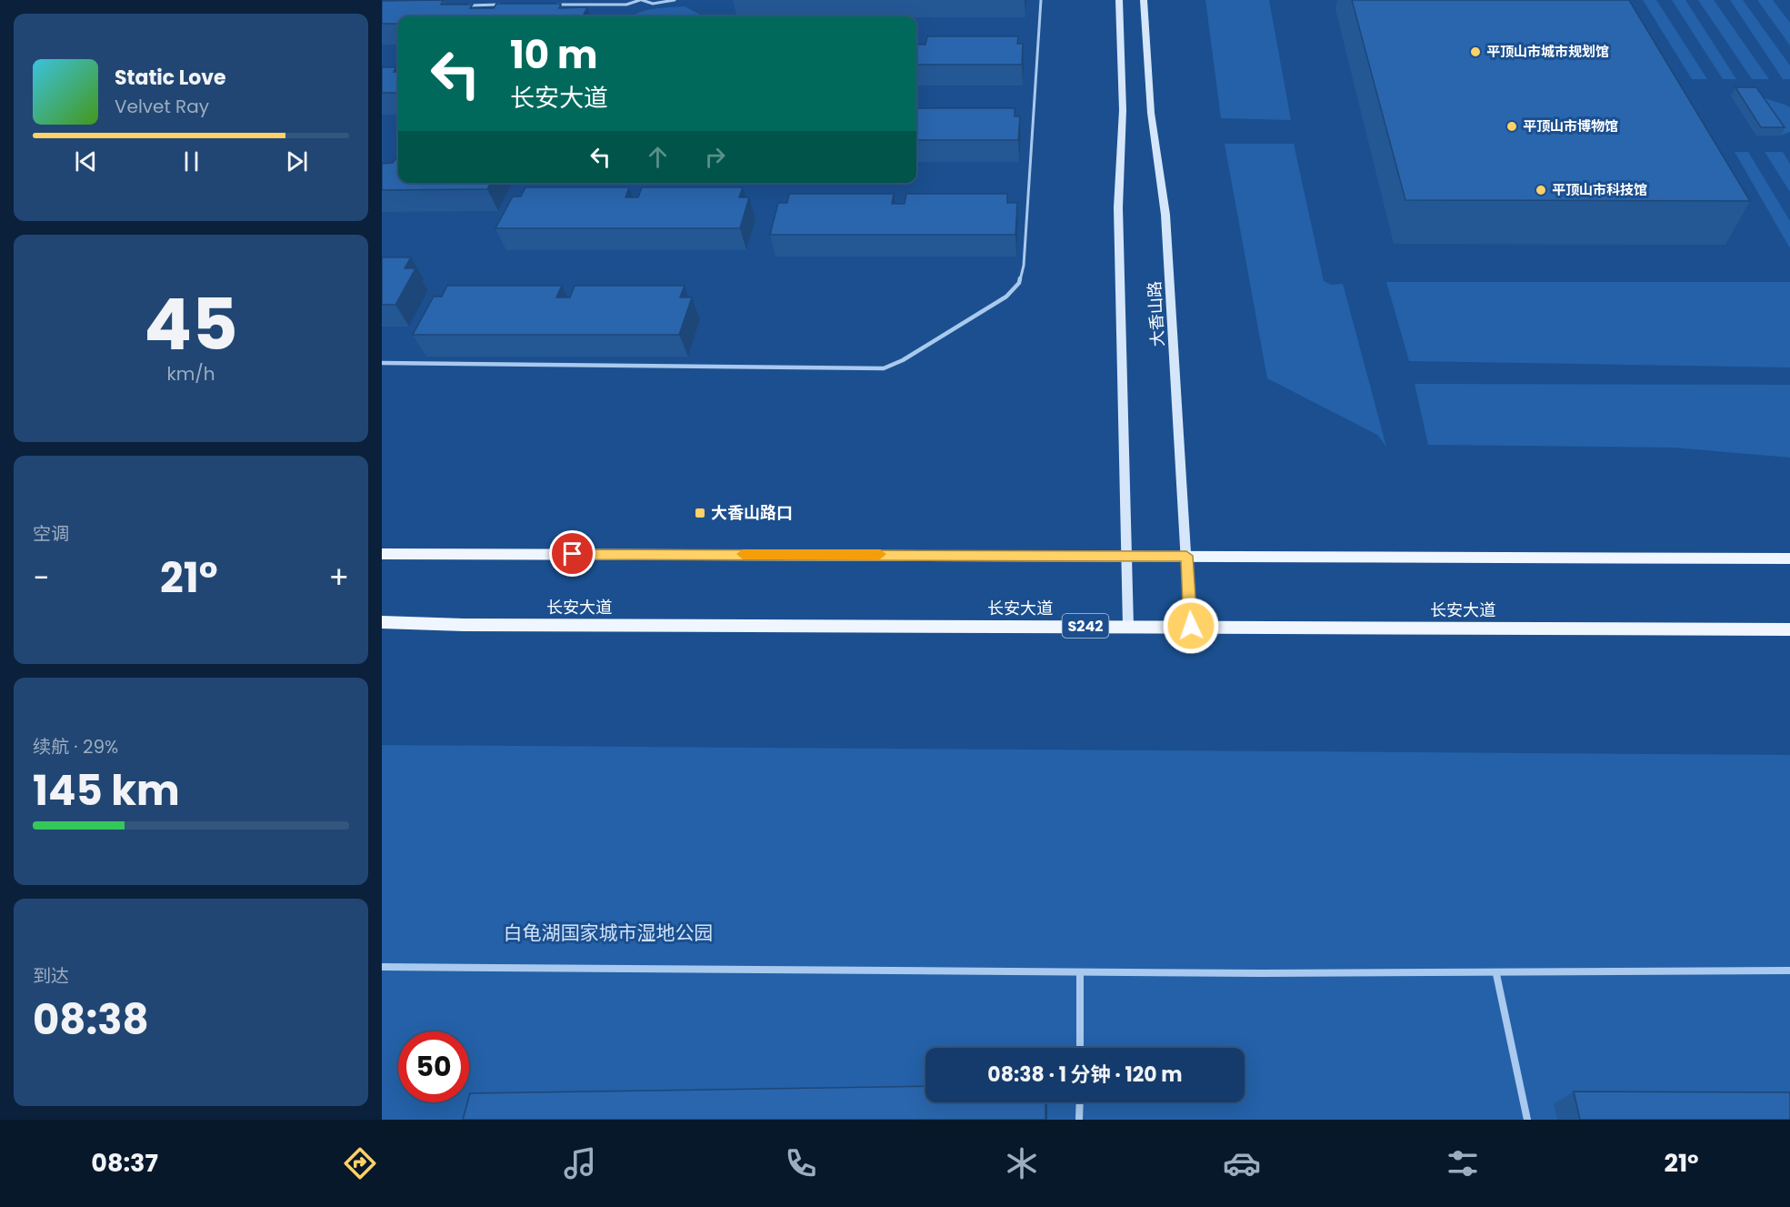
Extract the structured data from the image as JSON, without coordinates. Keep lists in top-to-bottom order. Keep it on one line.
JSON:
{"streets":{"main road":["大香山路","长安大道","S242"]},"crossings":[["大香山路","长安大道"]],"parks":["白龟湖国家城市湿地公园"],"places":{"other":["平顶山市城市规划馆","平顶山市博物馆","平顶山市科技馆"],"transit":["大香山路口"]},"page":{"turn":["10 m","长安大道"],"song":["Static Love","Velvet Ray"],"tile":[["45","km/h"],"空调",["续航 · 29%","145 km"],["到达","08:38"]],"heat":["−","21°","+"],"limit":"50","trip":"08:38 · 1 分钟 · 120 m","tabs":["08:37","21°"]}}
